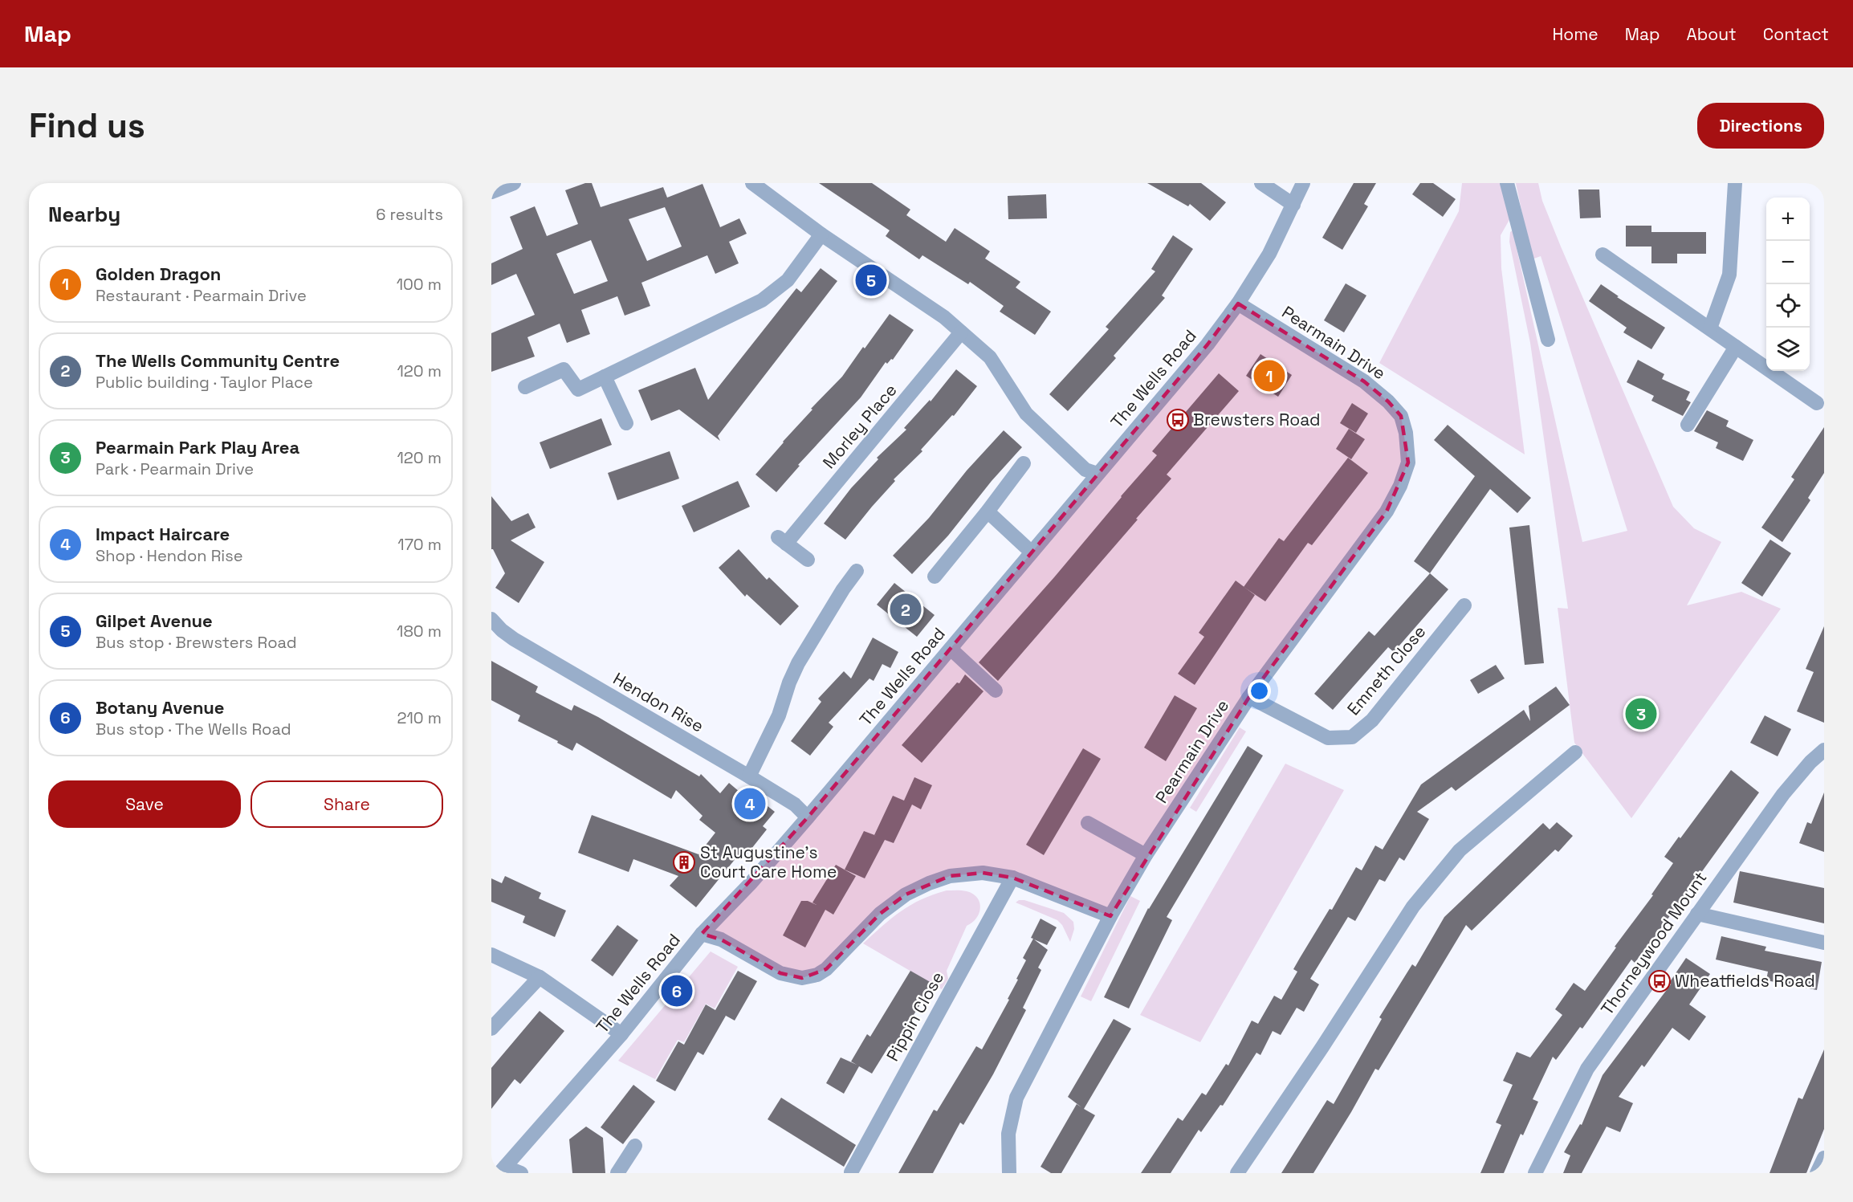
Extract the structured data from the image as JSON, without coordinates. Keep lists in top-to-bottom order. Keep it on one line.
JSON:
{"streets":{"street":["Pearmain Drive","The Wells Road","Morley Place","Emneth Close","Hendon Rise","Thorneywood Mount","Pippin Close"]},"crossings":[["Pearmain Drive","The Wells Road"],["Pearmain Drive","Emneth Close"],["The Wells Road","Hendon Rise"]],"places":{"bus stop":["Brewsters Road","Wheatfields Road"],"building":["St Augustine's Court Care Home"]},"page":{"header":"Map","nav":["Home","Map","About","Contact"],"buttons":["Directions",["Save","Share"]],"title":"Find us","heading":["Nearby","6 results"],"map_buttons":["+","−"],"list":[{"mark":"1","name":"Golden Dragon","note":"Restaurant · Pearmain Drive","value":"100 m"},{"mark":"2","name":"The Wells Community Centre","note":"Public building · Taylor Place","value":"120 m"},{"mark":"3","name":"Pearmain Park Play Area","note":"Park · Pearmain Drive","value":"120 m"},{"mark":"4","name":"Impact Haircare","note":"Shop · Hendon Rise","value":"170 m"},{"mark":"5","name":"Gilpet Avenue","note":"Bus stop · Brewsters Road","value":"180 m"},{"mark":"6","name":"Botany Avenue","note":"Bus stop · The Wells Road","value":"210 m"}],"pins":["5","1","2","3","4","6"]}}
